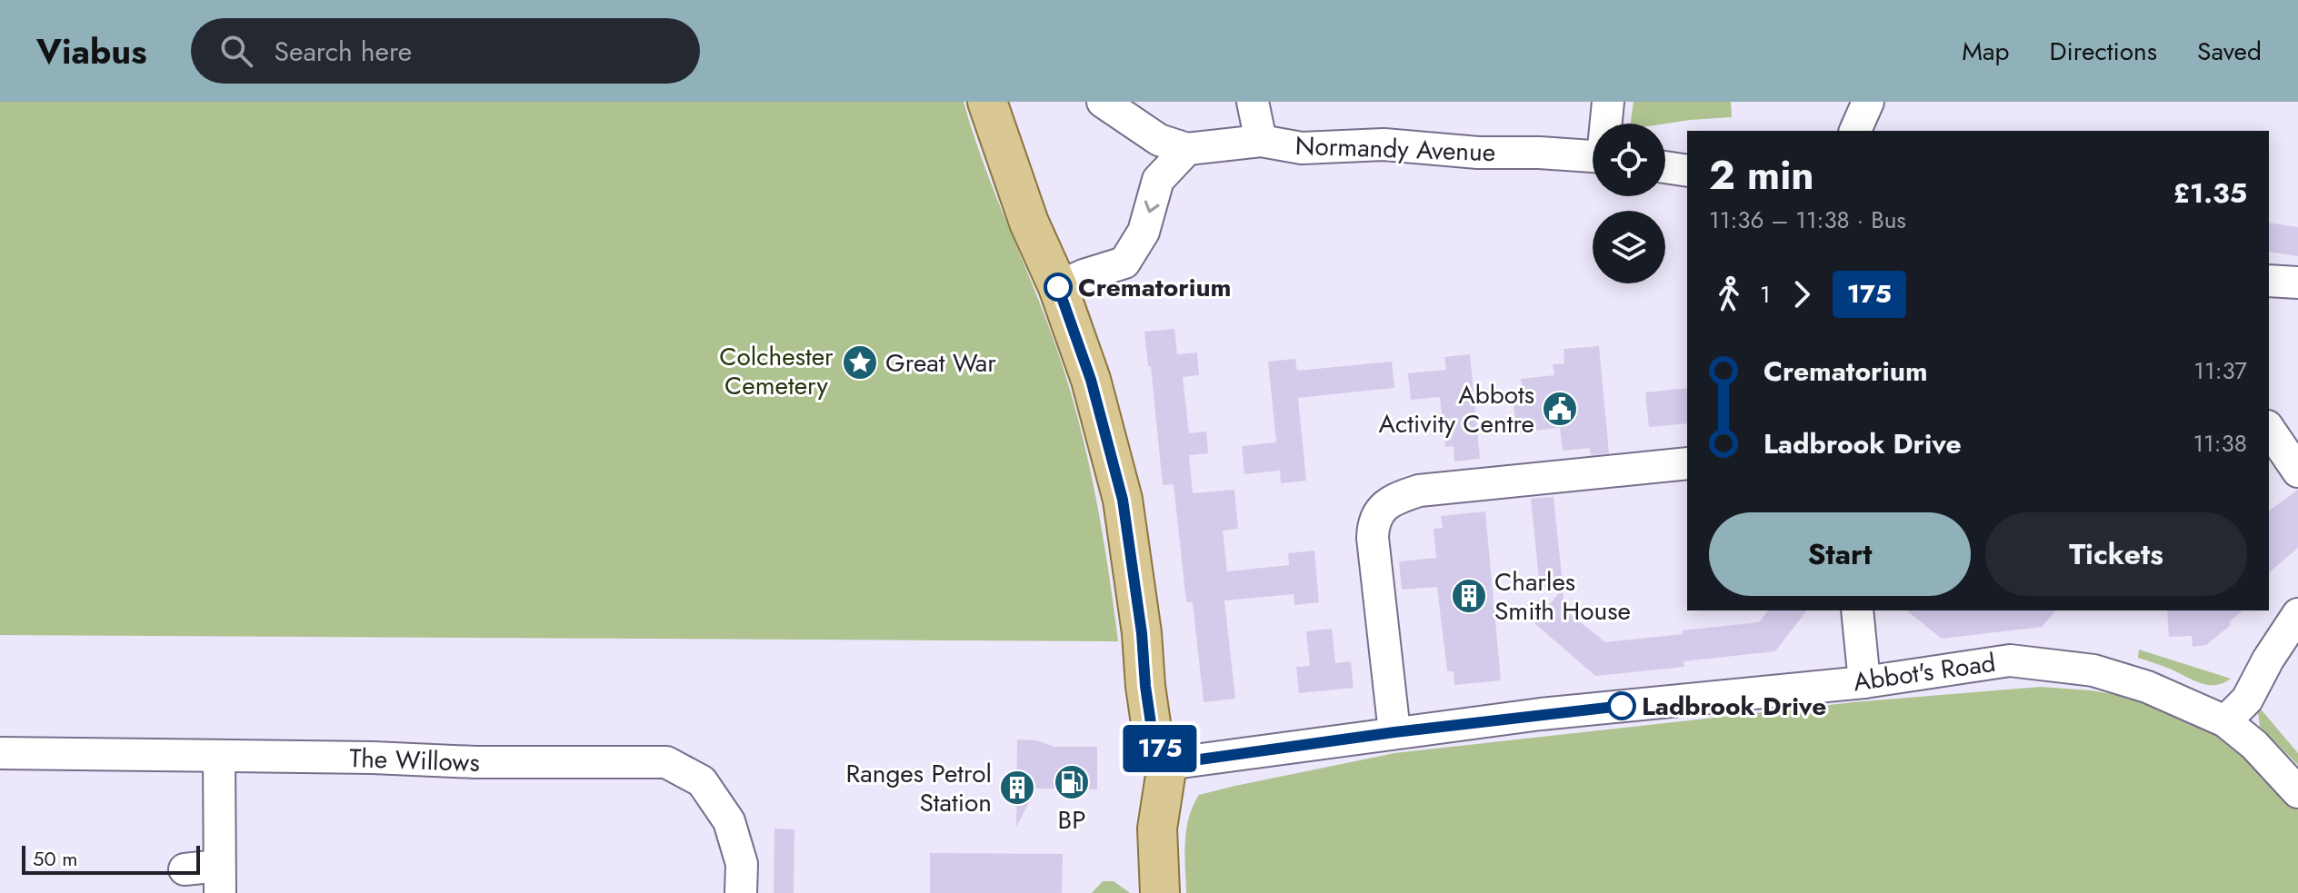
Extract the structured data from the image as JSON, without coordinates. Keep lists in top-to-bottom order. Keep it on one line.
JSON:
{"streets":{"street":["Normandy Avenue","Abbot's Road","The Willows"]},"parks":["Colchester Cemetery"],"places":{"other":["Crematorium","Ladbrook Drive"],"place":["Great War"],"public building":["Abbots Activity Centre"],"building":["Charles Smith House","Ranges Petrol Station"],"fuel station":["BP"]},"lines":["bus line 175"],"scale_bar":"50 m","page":{"header":"Viabus","search":"Search here","nav":["Map","Directions","Saved"],"on_map":"175","heading":["2 min","11:36 – 11:38 · Bus","£1.35"],"legs":["1","175"],"list":[{"name":"Crematorium","value":"11:37"},{"name":"Ladbrook Drive","value":"11:38"}],"buttons":["Start","Tickets"],"scale":"50 m"}}
